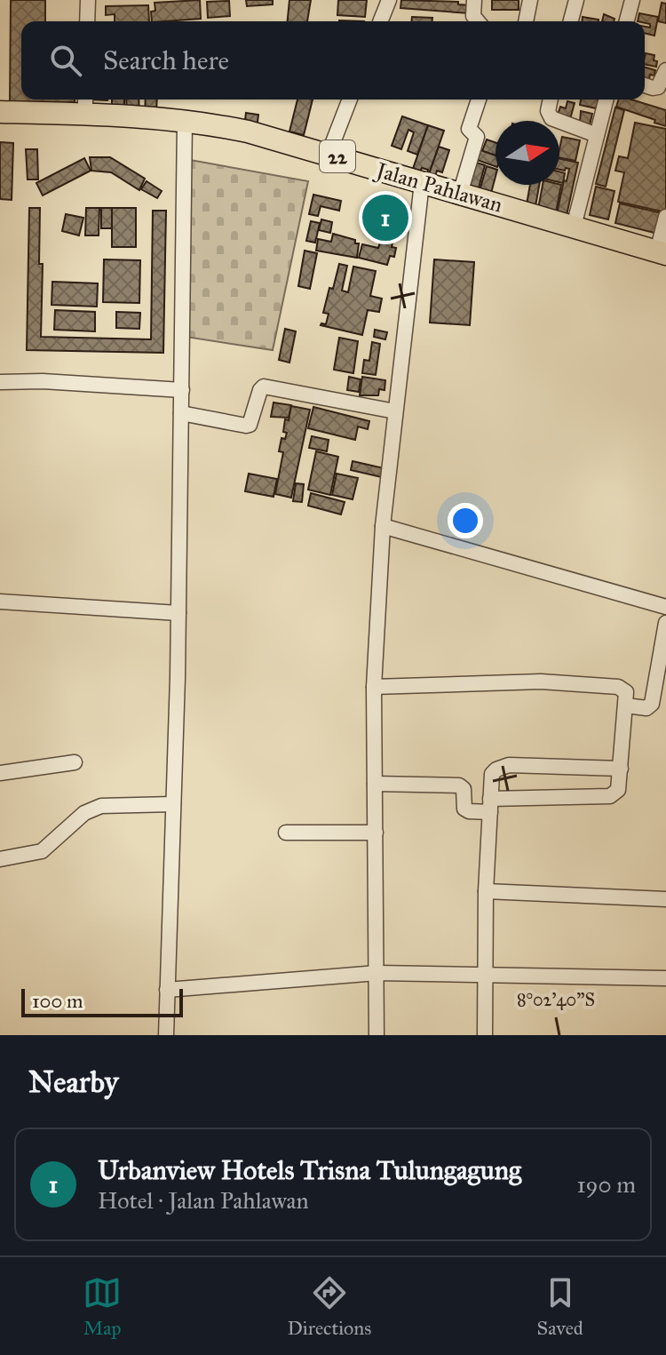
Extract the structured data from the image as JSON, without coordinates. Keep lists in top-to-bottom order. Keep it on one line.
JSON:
{"streets":{"highway":["22","Jalan Pahlawan"]},"scale_bar":"100 m","north":"right","page":{"search":"Search here","pins":"1","scale":"100 m","heading":"Nearby","list":[{"mark":"1","name":"Urbanview Hotels Trisna Tulungagung","note":"Hotel · Jalan Pahlawan","value":"190 m"}],"nav":["Map","Directions","Saved"]},"coordinates":["8°02'40\"S"]}
